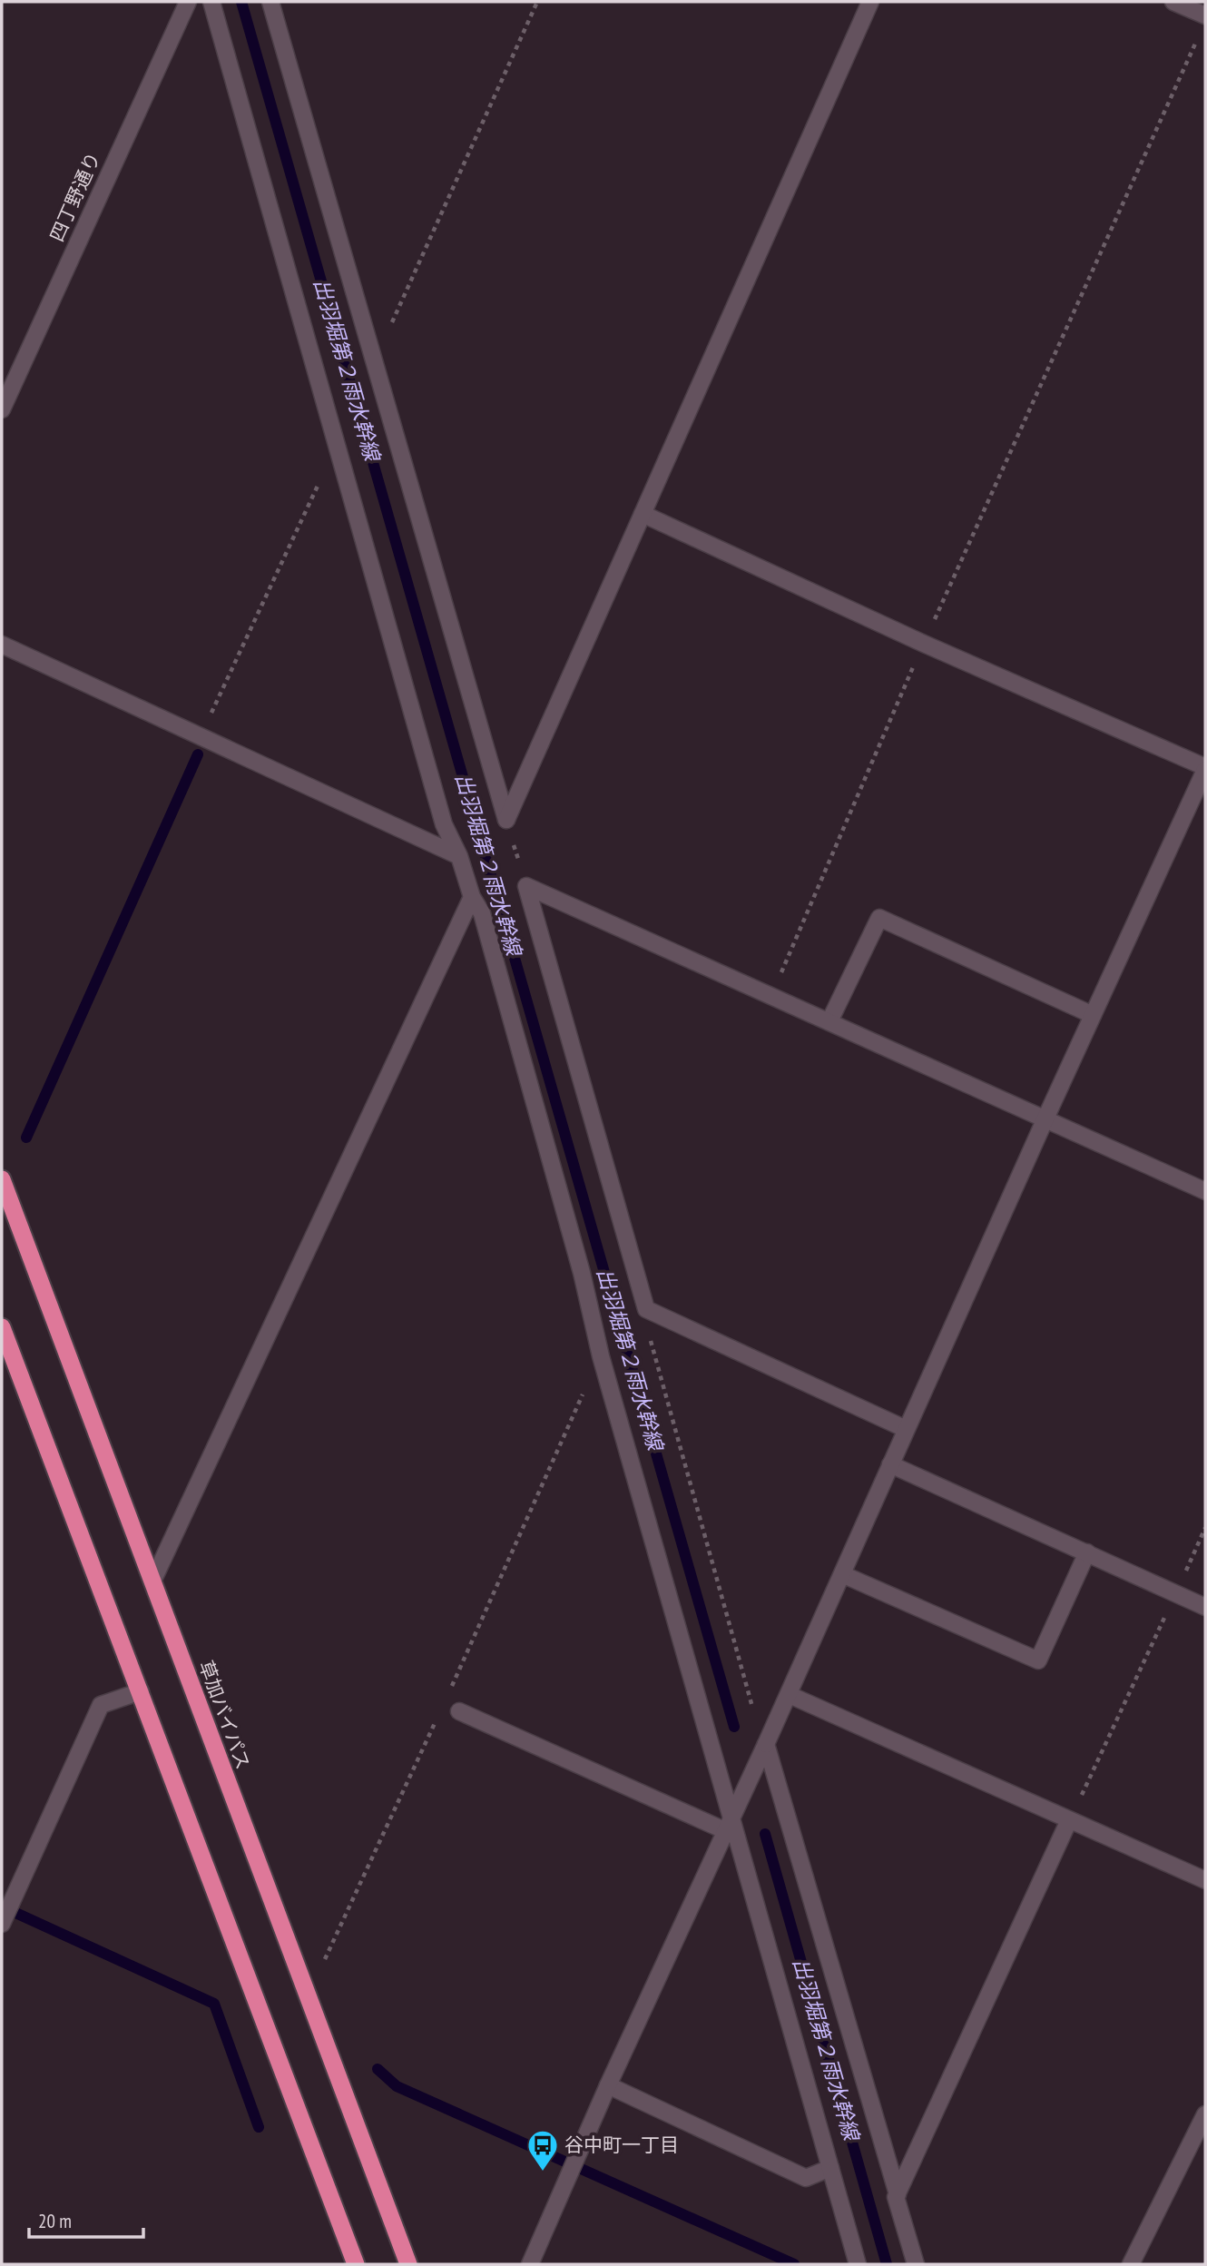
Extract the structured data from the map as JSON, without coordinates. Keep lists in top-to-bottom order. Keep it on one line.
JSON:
{"streets":{"highway":["草加バイパス"],"street":["四丁野通り"]},"water":["出羽堀第２雨水幹線"],"places":{"bus stop":["谷中町一丁目"]},"scale_bar":"20 m"}
